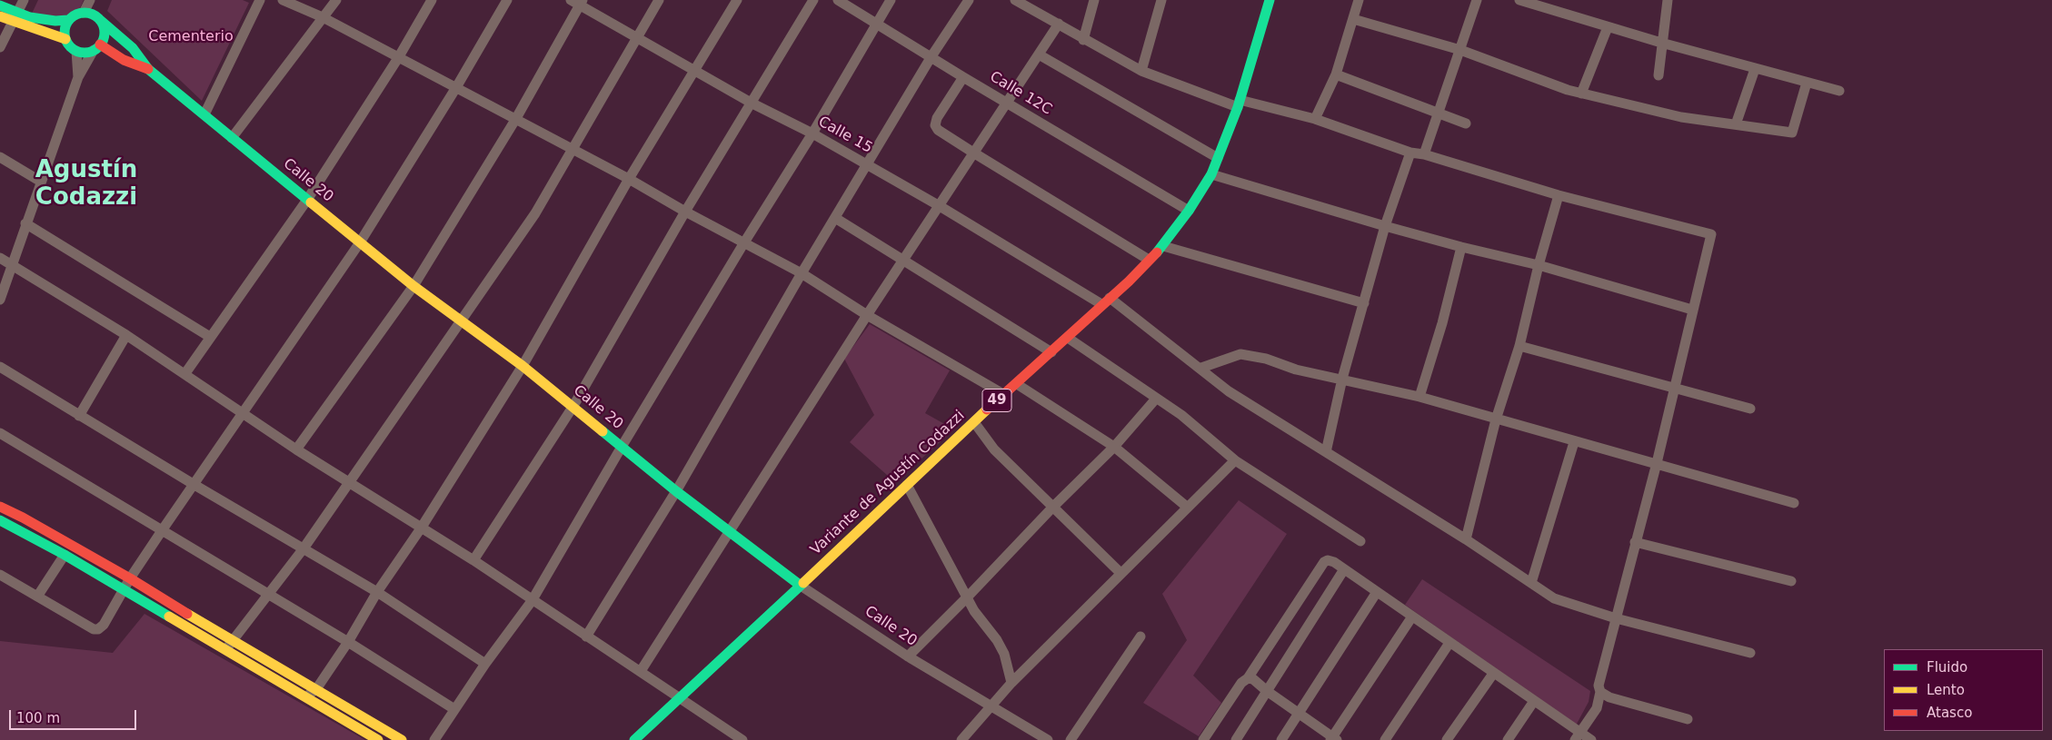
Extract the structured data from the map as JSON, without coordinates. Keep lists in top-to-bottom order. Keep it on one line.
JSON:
{"streets":{"street":["Calle 12C","Calle 15","Calle 20","49","Variante de Agustín Codazzi"]},"crossings":[["Calle 12C","Variante de Agustín Codazzi"],["Calle 15","Variante de Agustín Codazzi"],["Calle 20","Variante de Agustín Codazzi"]],"districts":["Agustín Codazzi"],"parks":["Cementerio"],"legend":["Fluido","Lento","Atasco"],"scale_bar":"100 m"}
